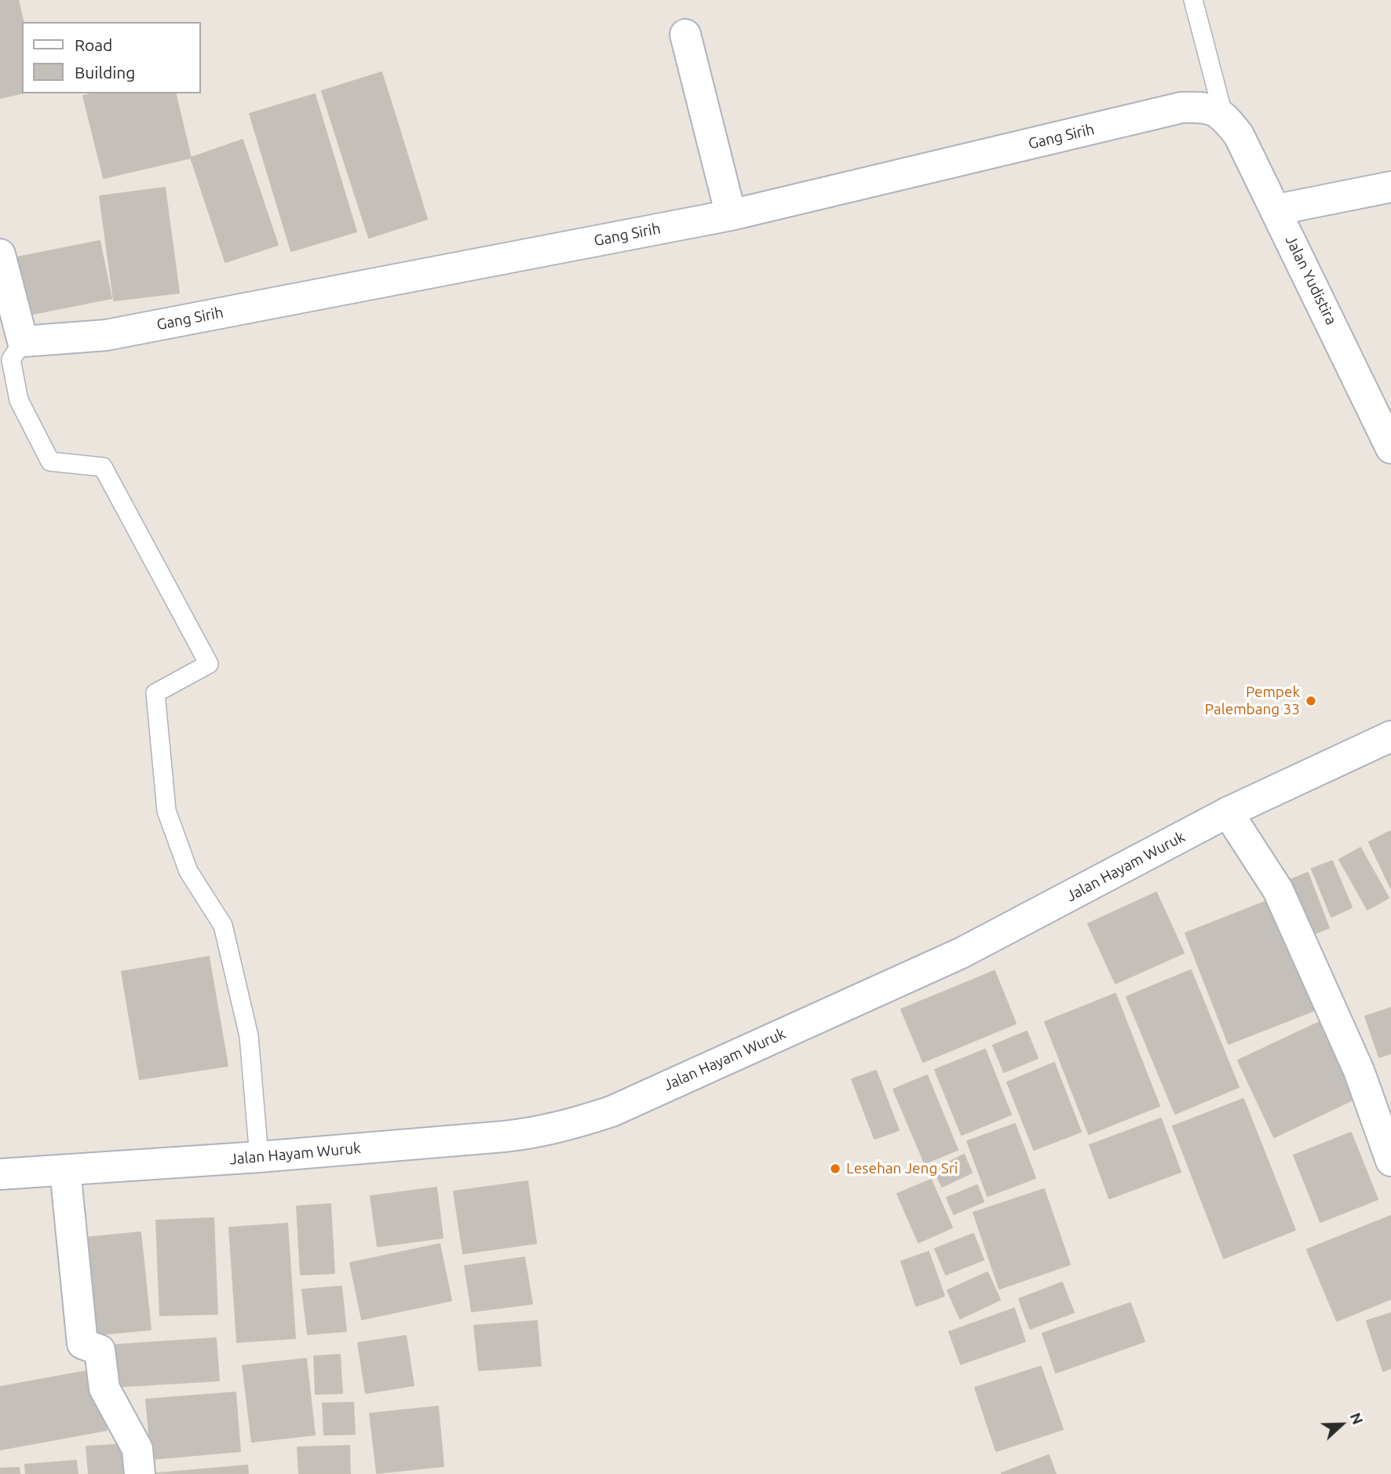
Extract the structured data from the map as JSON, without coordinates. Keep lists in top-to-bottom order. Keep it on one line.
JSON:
{"streets":{"street":["Gang Sirih","Jalan Yudistira","Jalan Hayam Wuruk"]},"crossings":[["Gang Sirih","Jalan Yudistira"]],"places":["Pempek Palembang 33","Lesehan Jeng Sri"],"legend":["Road","Building"],"north":"right"}
